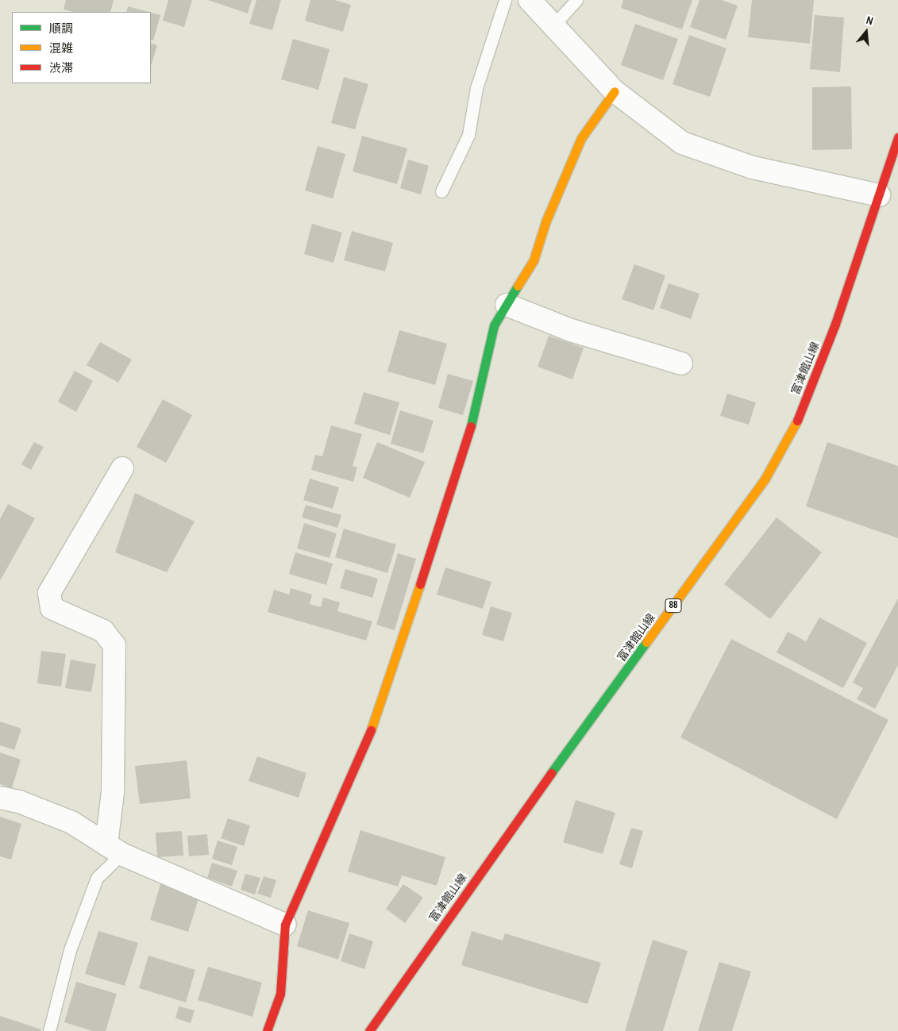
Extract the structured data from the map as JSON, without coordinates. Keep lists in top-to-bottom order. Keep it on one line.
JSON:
{"streets":{"main road":["富津館山線","88"]},"legend":["順調","混雑","渋滞"],"north":"top"}
